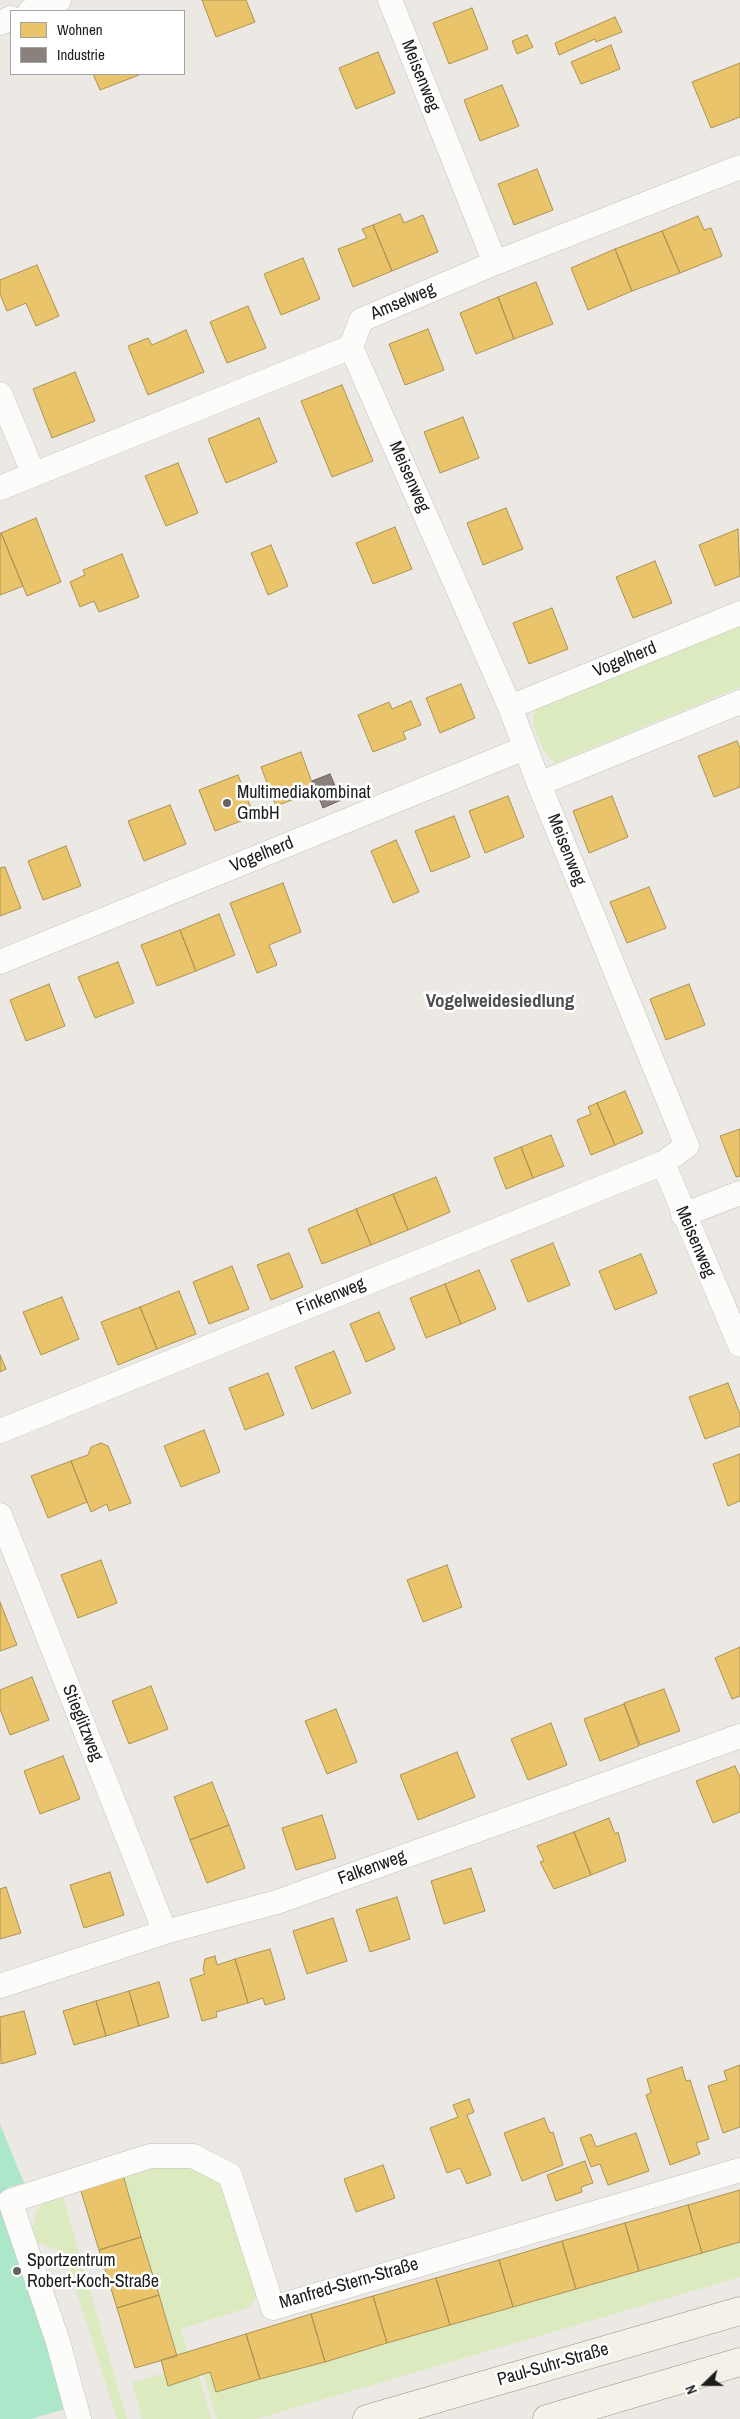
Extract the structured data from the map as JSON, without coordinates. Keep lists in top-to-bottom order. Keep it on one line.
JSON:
{"streets":{"street":["Meisenweg","Amselweg","Vogelherd","Finkenweg","Stieglitzweg","Falkenweg","Manfred-Stern-Straße","Paul-Suhr-Straße"]},"crossings":[["Meisenweg","Amselweg"],["Meisenweg","Vogelherd"],["Meisenweg","Finkenweg"],["Stieglitzweg","Falkenweg"]],"districts":["Vogelweidesiedlung"],"places":["Multimediakombinat GmbH","Sportzentrum Robert-Koch-Straße"],"legend":["Wohnen","Industrie"],"north":"left"}
